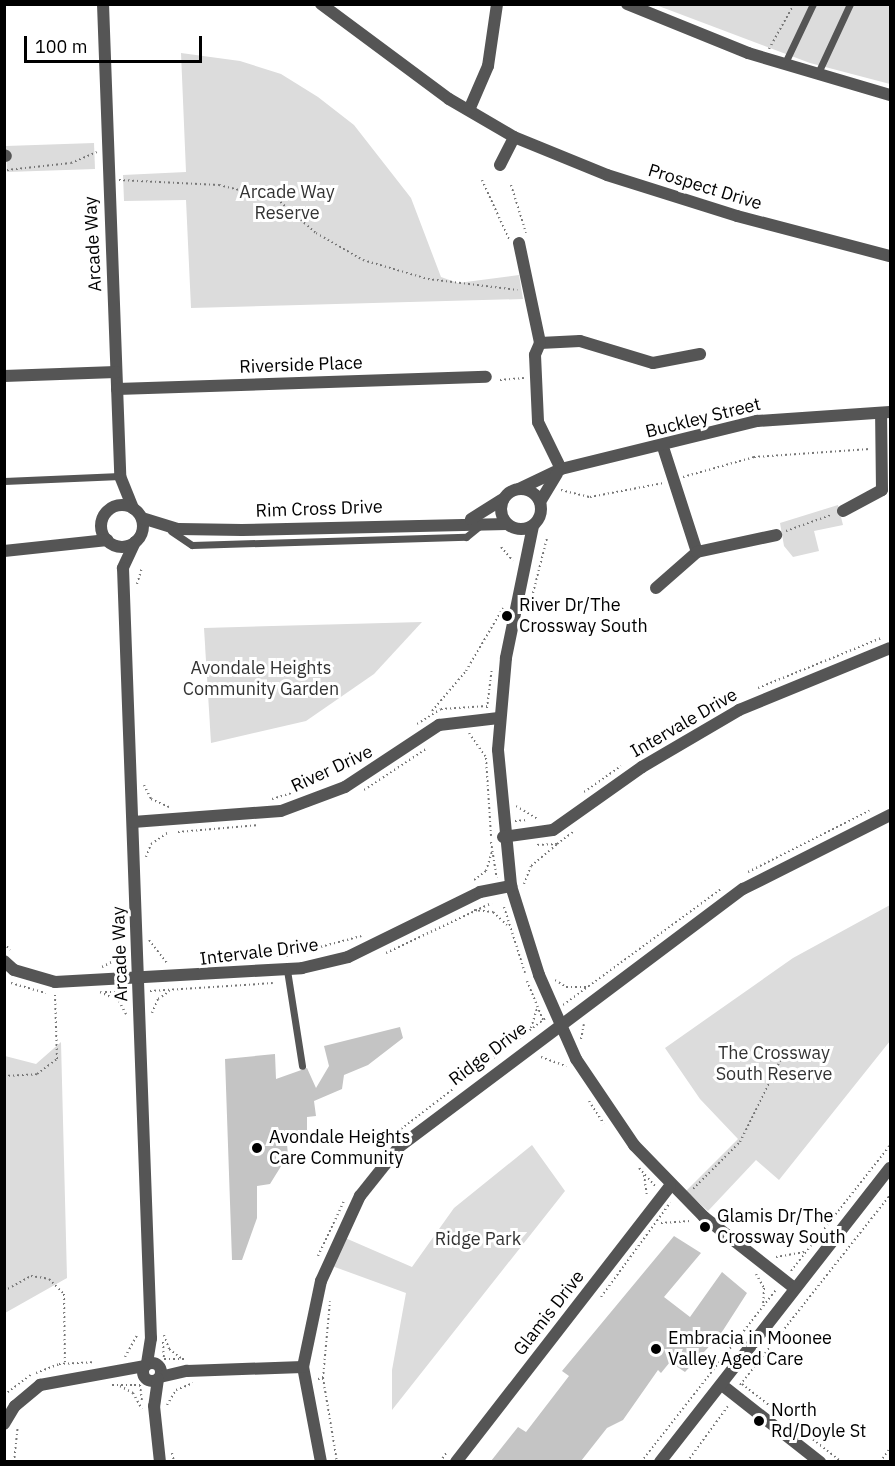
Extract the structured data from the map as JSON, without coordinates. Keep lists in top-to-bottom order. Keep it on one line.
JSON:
{"streets":{"street":["Prospect Drive","Arcade Way","Riverside Place","Buckley Street","Rim Cross Drive","Intervale Drive","River Drive","Ridge Drive","Glamis Drive"]},"crossings":[["Arcade Way","Riverside Place"],["Arcade Way","Rim Cross Drive"],["Arcade Way","Intervale Drive"],["Arcade Way","River Drive"],["Buckley Street","Rim Cross Drive"]],"parks":["Arcade Way Reserve","Avondale Heights Community Garden","The Crossway South Reserve","Ridge Park"],"places":["River Dr/The Crossway South","Avondale Heights Care Community","Glamis Dr/The Crossway South","Embracia in Moonee Valley Aged Care","North Rd/Doyle St"],"scale_bar":"100 m"}
